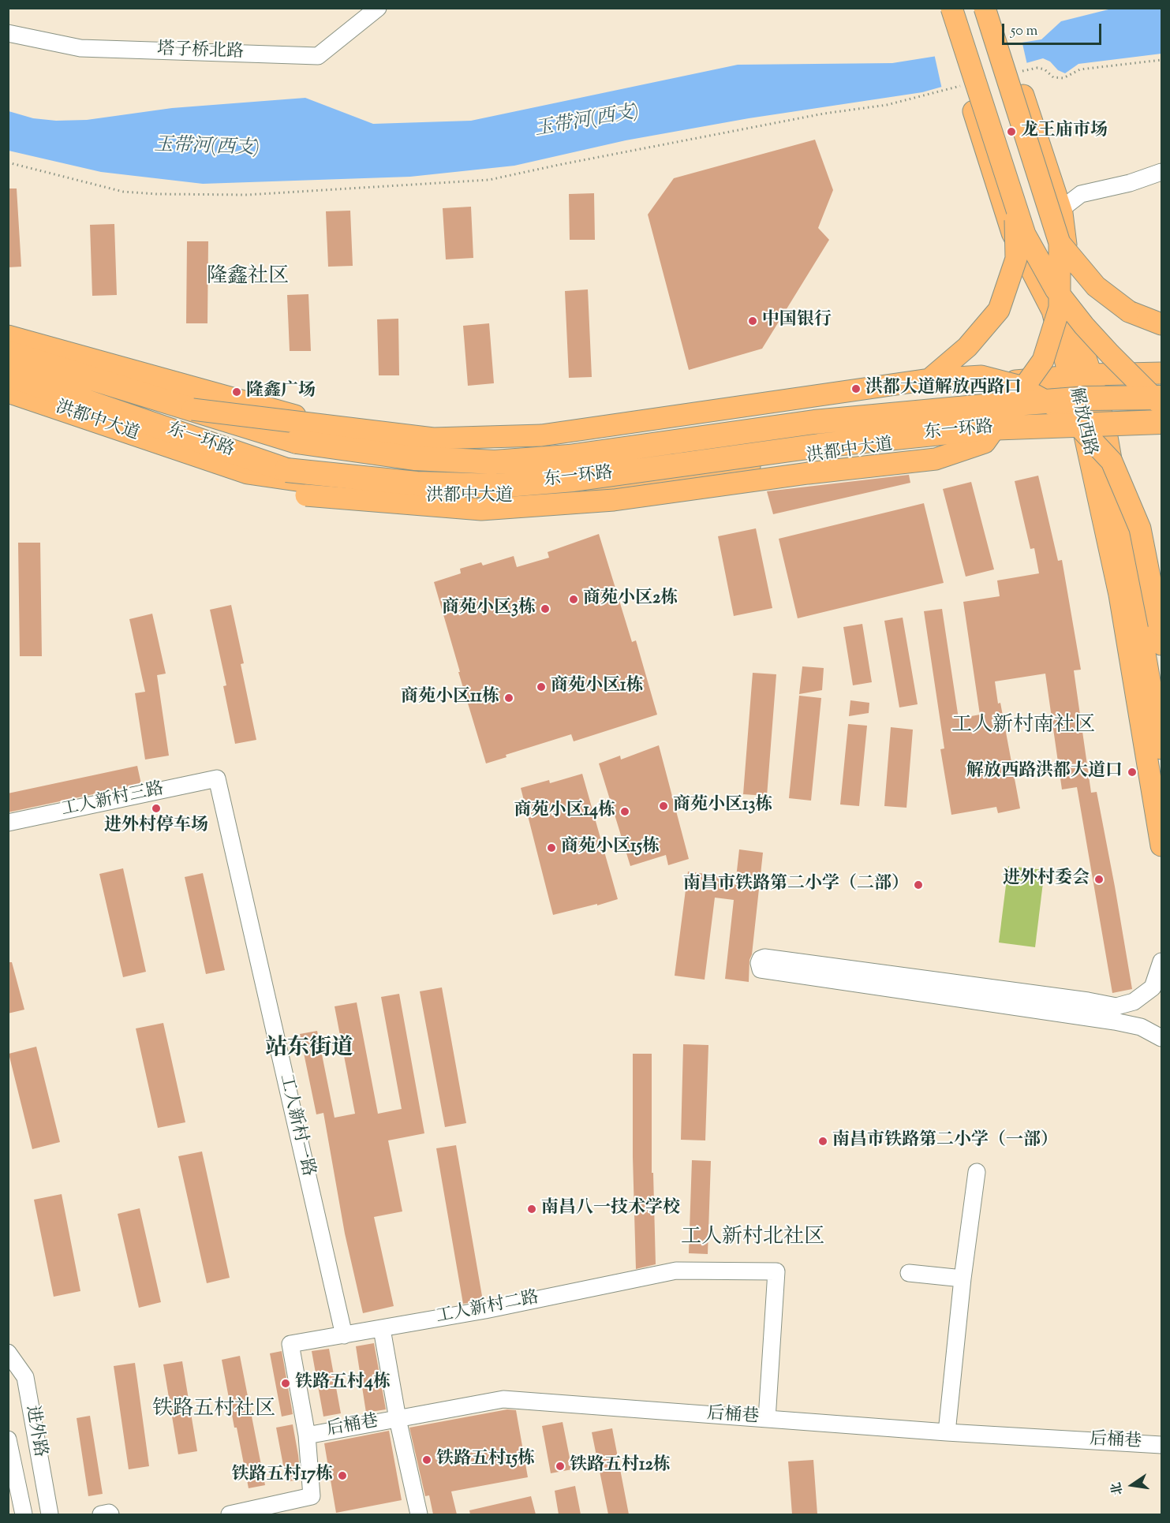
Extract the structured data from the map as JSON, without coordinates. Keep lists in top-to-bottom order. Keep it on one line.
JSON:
{"streets":{"highway":["东一环路"],"main road":["洪都中大道","解放西路"],"street":["塔子桥北路","工人新村三路","工人新村一路","工人新村二路","后桶巷","进外路"]},"crossings":[["洪都中大道","解放西路"],["工人新村三路","工人新村一路"],["工人新村一路","工人新村二路"],["工人新村二路","后桶巷"]],"districts":["隆鑫社区","工人新村南社区","站东街道","工人新村北社区","铁路五村社区"],"water":["玉带河(西支)"],"places":["龙王庙市场","中国银行","洪都大道解放西路口","隆鑫广场","商苑小区2栋","商苑小区3栋","商苑小区1栋","商苑小区11栋","解放西路洪都大道口","商苑小区13栋","进外村停车场","商苑小区14栋","商苑小区15栋","进外村委会","南昌市铁路第二小学（二部）","南昌市铁路第二小学（一部）","南昌八一技术学校","铁路五村4栋","铁路五村15栋","铁路五村12栋","铁路五村17栋"],"scale_bar":"50 m","north":"left"}
